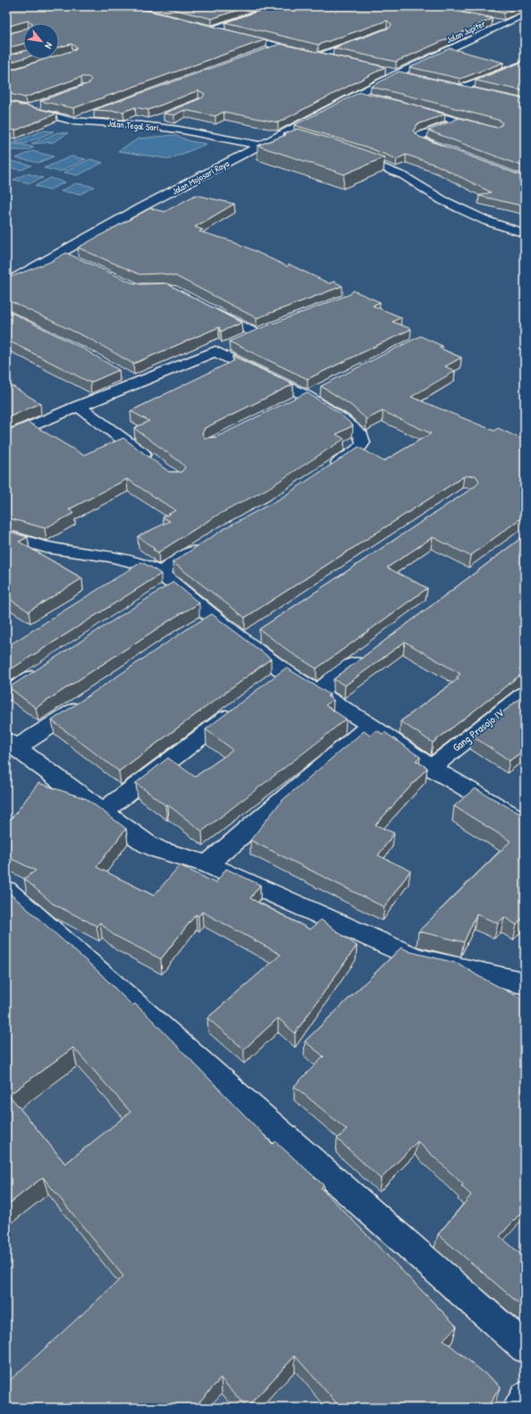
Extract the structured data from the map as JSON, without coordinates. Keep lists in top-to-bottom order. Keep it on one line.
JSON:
{"streets":{"street":["Jalan Jupiter","Jalan Tegal Sari","Jalan Mojosari Raya","Gang Prasojo IV"]},"crossings":[["Jalan Jupiter","Jalan Mojosari Raya"],["Jalan Tegal Sari","Jalan Mojosari Raya"]],"north":"bottom right"}
